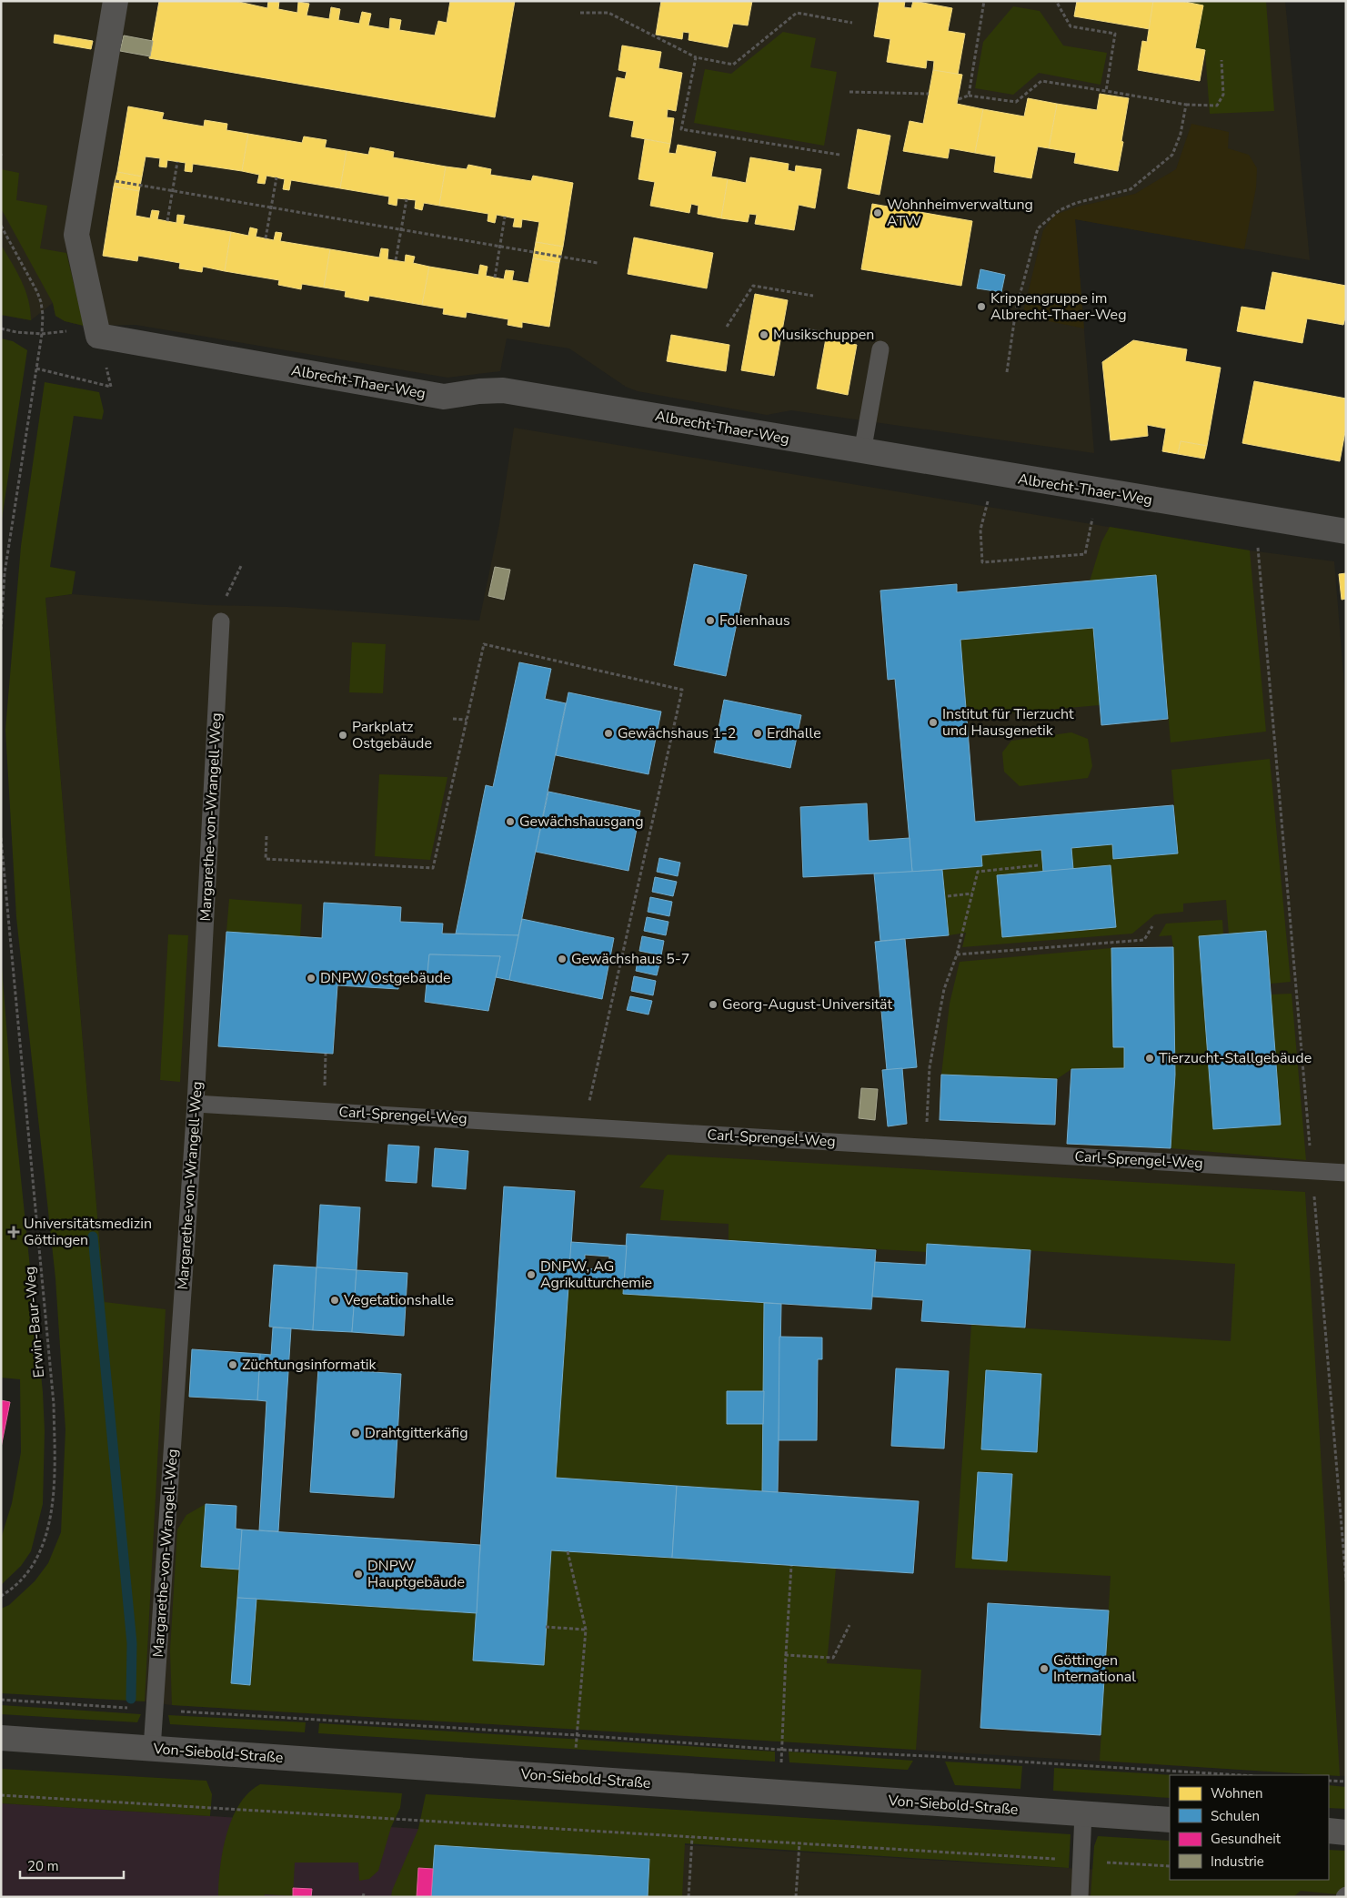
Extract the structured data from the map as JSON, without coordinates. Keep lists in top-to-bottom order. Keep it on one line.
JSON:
{"streets":{"street":["Albrecht-Thaer-Weg","Von-Siebold-Straße"],"lane":["Margarethe-von-Wrangell-Weg","Carl-Sprengel-Weg"],"path":["Erwin-Baur-Weg"]},"crossings":[["Margarethe-von-Wrangell-Weg","Carl-Sprengel-Weg"],["Margarethe-von-Wrangell-Weg","Von-Siebold-Straße"]],"places":{"other":["Wohnheimverwaltung ATW","Krippengruppe im Albrecht-Thaer-Weg","Musikschuppen","Folienhaus","Institut für Tierzucht und Hausgenetik","Gewächshaus 1-2","Erdhalle","Parkplatz Ostgebäude","Gewächshausgang","Gewächshaus 5-7","DNPW Ostgebäude","Georg-August-Universität","Tierzucht-Stallgebäude","DNPW, AG Agrikulturchemie","Vegetationshalle","Züchtungsinformatik","Drahtgitterkäfig","DNPW Hauptgebäude","Göttingen International"],"health":["Universitätsmedizin Göttingen"]},"legend":["Wohnen","Schulen","Gesundheit","Industrie"],"scale_bar":"20 m"}
